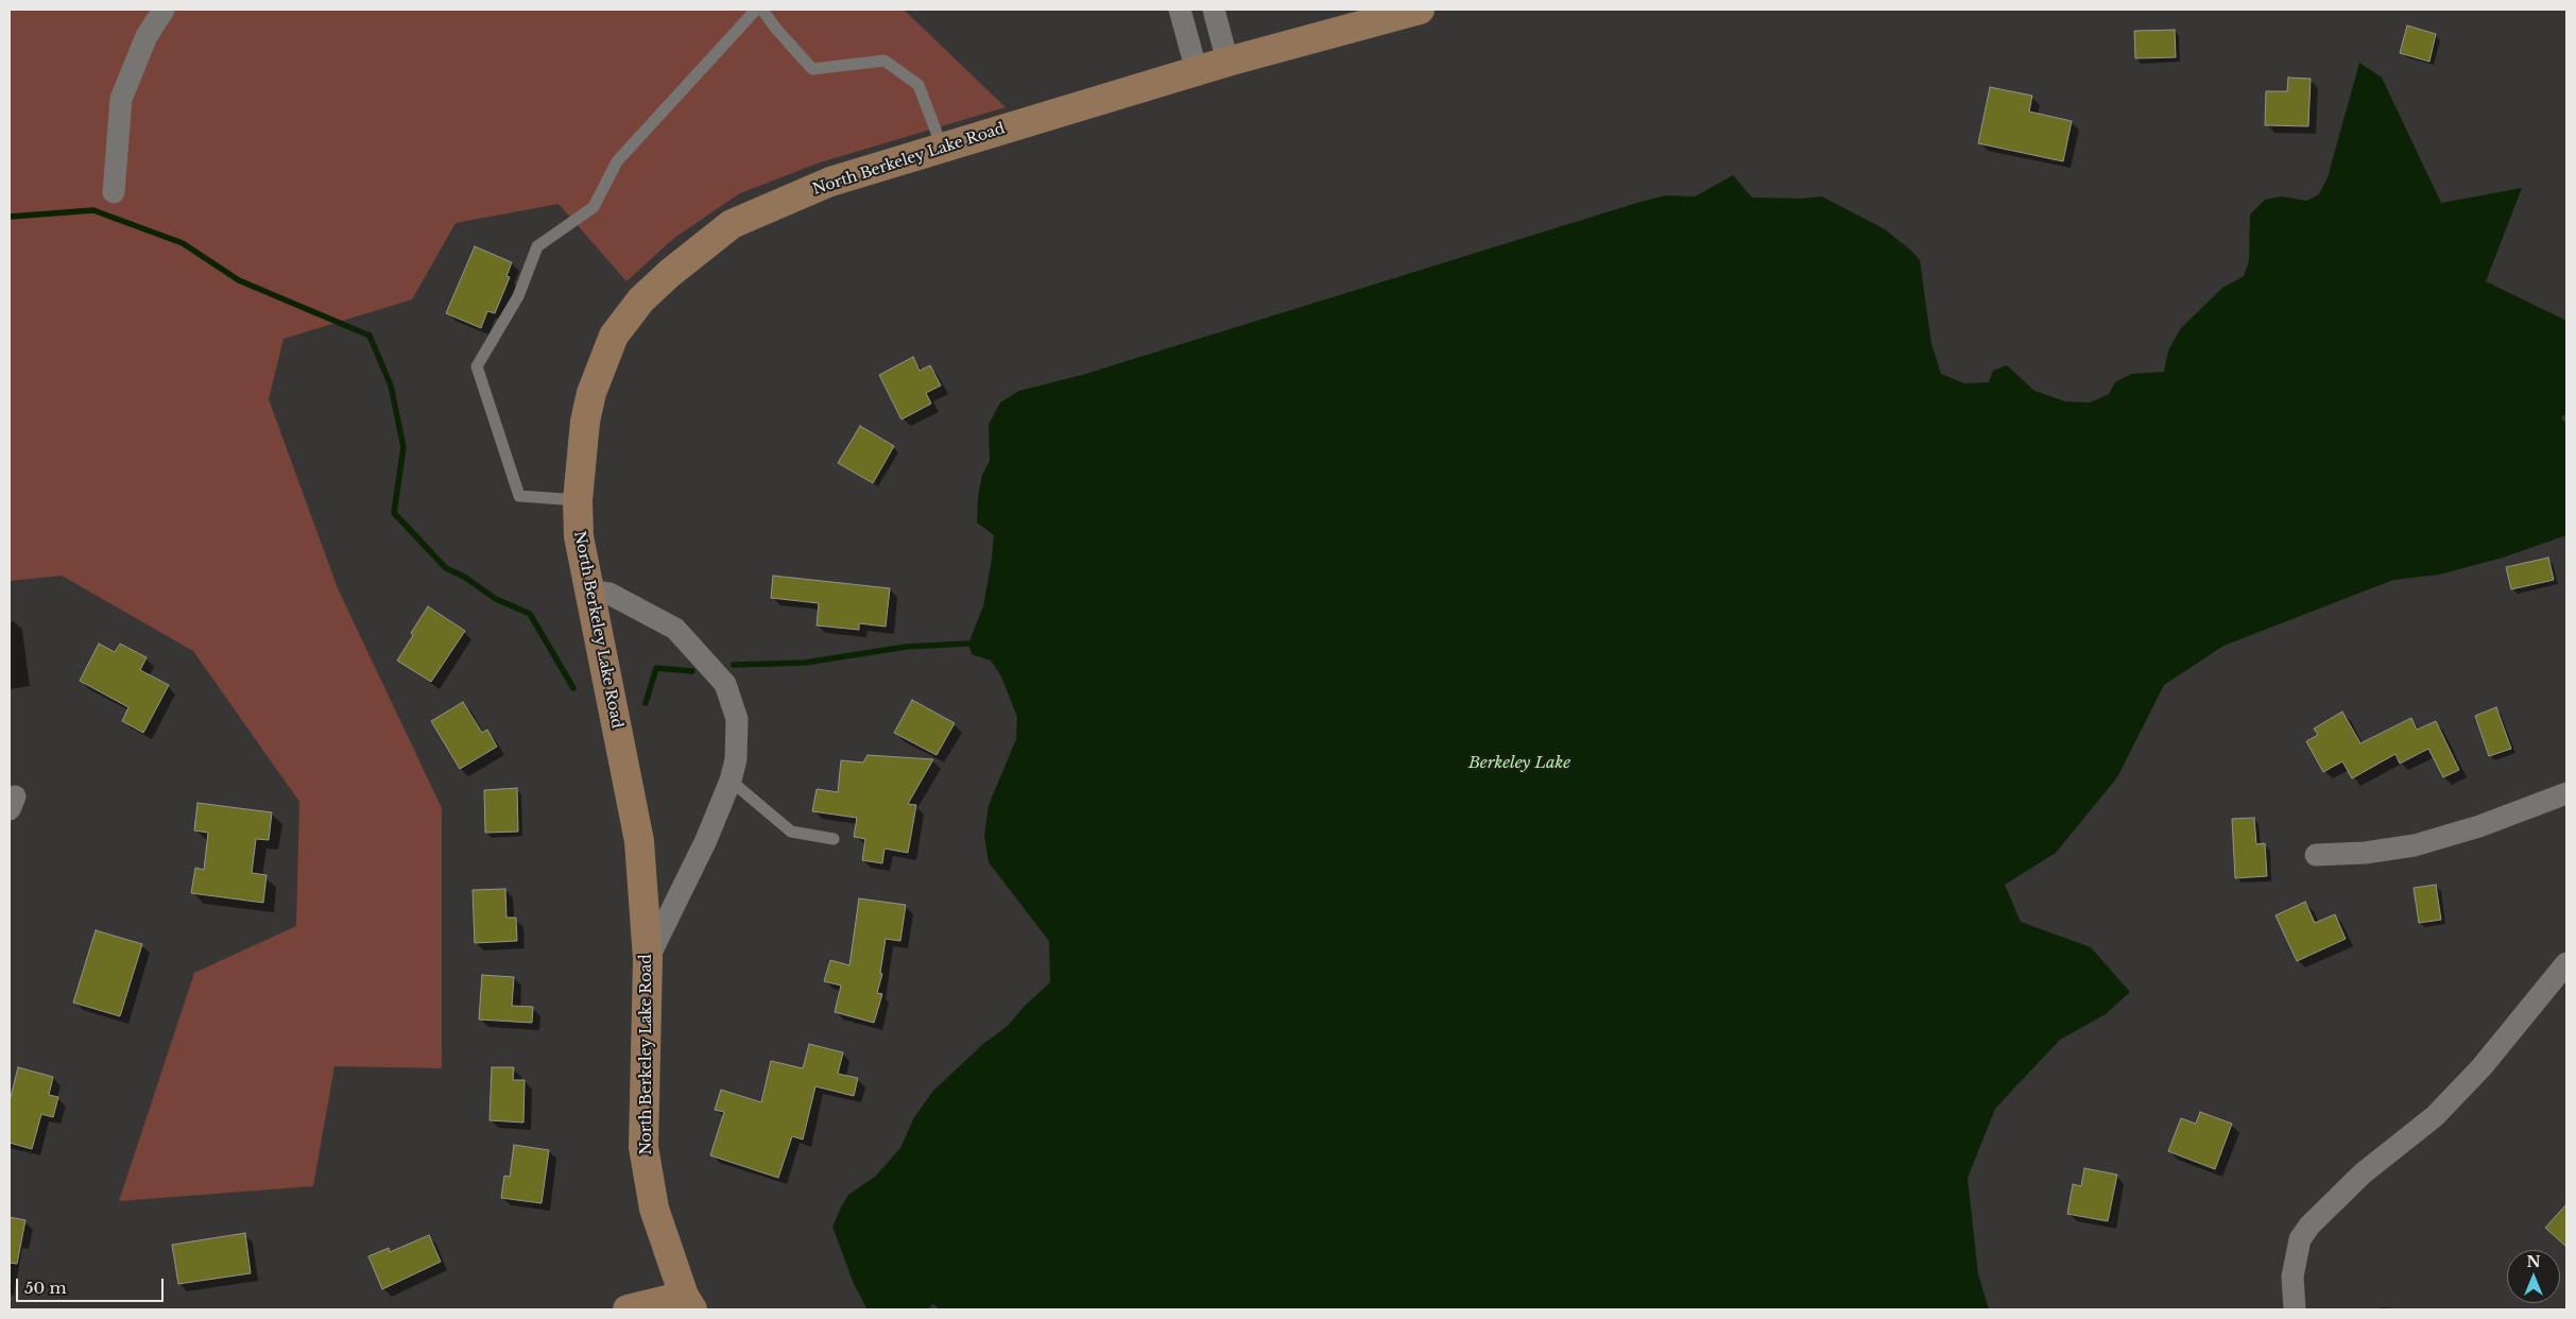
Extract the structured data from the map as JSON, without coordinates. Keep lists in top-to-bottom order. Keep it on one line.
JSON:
{"streets":{"street":["North Berkeley Lake Road"]},"water":["Berkeley Lake"],"scale_bar":"50 m","north":"top"}
